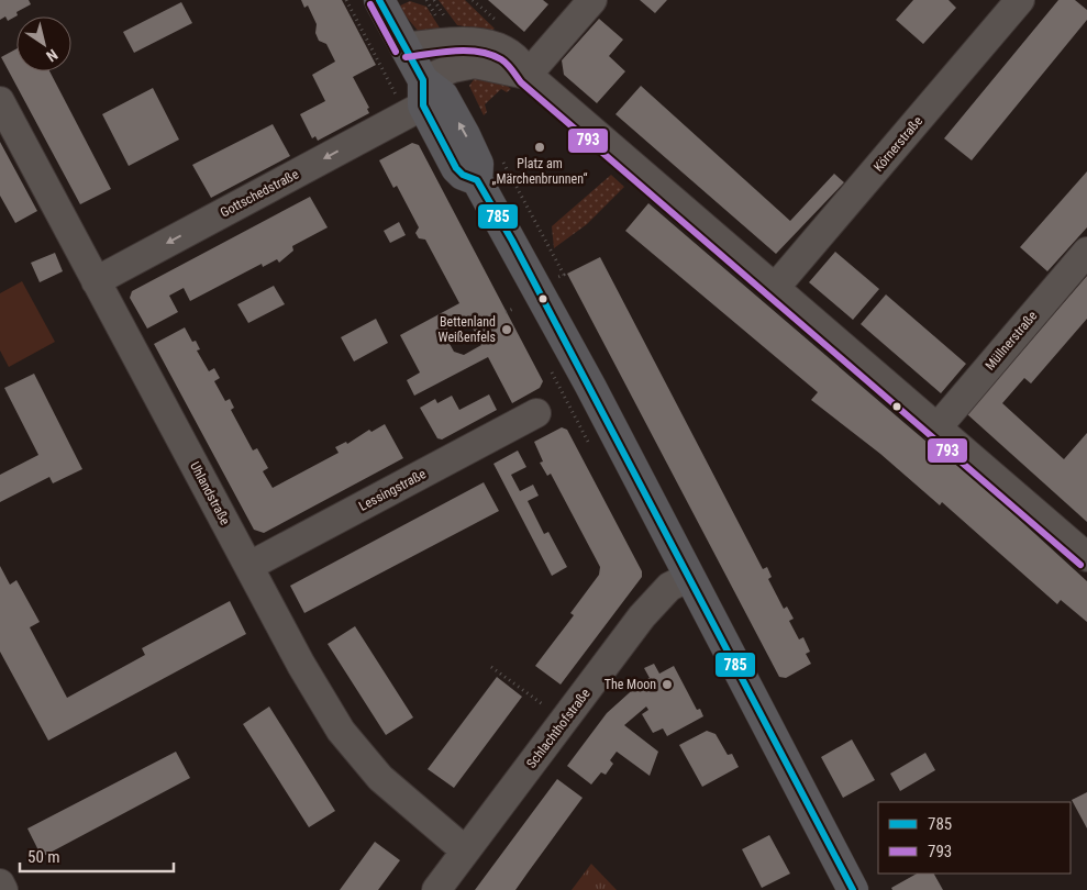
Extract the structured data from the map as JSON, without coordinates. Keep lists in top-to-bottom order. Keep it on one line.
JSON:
{"streets":{"street":["Körnerstraße","Gottschedstraße","Müllnerstraße","Lessingstraße","Uhlandstraße","Schlachthofstraße"]},"crossings":[["Gottschedstraße","Uhlandstraße"],["Lessingstraße","Uhlandstraße"],["Uhlandstraße","Schlachthofstraße"]],"one_way":["Gottschedstraße"],"places":["Platz am „Märchenbrunnen“","Bettenland Weißenfels","The Moon"],"lines":["transit line 785","transit line 793"],"legend":["785","793"],"scale_bar":"50 m","north":"bottom right"}
